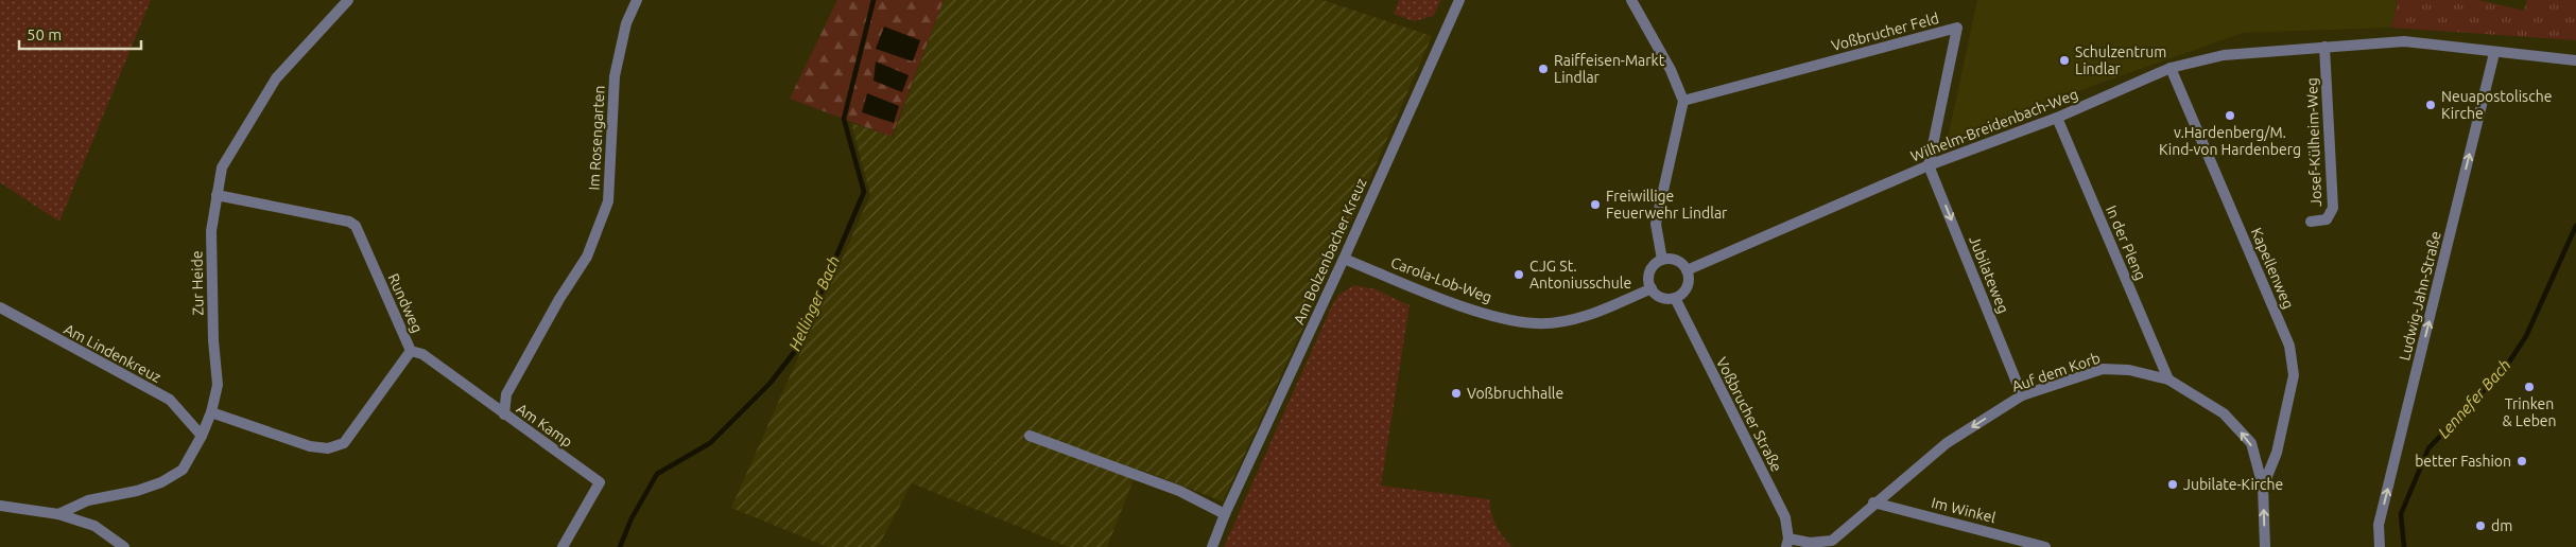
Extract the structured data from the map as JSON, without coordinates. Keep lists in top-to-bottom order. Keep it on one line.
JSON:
{"streets":{"street":["Voßbrucher Feld","Wilhelm-Breidenbach-Weg","Im Rosengarten","Josef-Külheim-Weg","In der Pleng","Am Bolzenbacher Kreuz","Kapellenweg","Jubilateweg","Carola-Lob-Weg","Zur Heide","Ludwig-Jahn-Straße","Rundweg","Am Lindenkreuz","Auf dem Korb","Voßbrucher Straße","Am Kamp","Im Winkel"]},"crossings":[["Voßbrucher Feld","Wilhelm-Breidenbach-Weg"],["Voßbrucher Feld","Jubilateweg"],["Wilhelm-Breidenbach-Weg","Josef-Külheim-Weg"],["Wilhelm-Breidenbach-Weg","In der Pleng"],["Wilhelm-Breidenbach-Weg","Kapellenweg"],["Wilhelm-Breidenbach-Weg","Jubilateweg"],["Wilhelm-Breidenbach-Weg","Carola-Lob-Weg"],["Wilhelm-Breidenbach-Weg","Ludwig-Jahn-Straße"],["Wilhelm-Breidenbach-Weg","Voßbrucher Straße"],["Im Rosengarten","Am Kamp"],["In der Pleng","Auf dem Korb"],["Am Bolzenbacher Kreuz","Carola-Lob-Weg"],["Kapellenweg","Auf dem Korb"],["Jubilateweg","Auf dem Korb"],["Carola-Lob-Weg","Voßbrucher Straße"],["Zur Heide","Rundweg"],["Zur Heide","Am Lindenkreuz"],["Rundweg","Am Kamp"],["Auf dem Korb","Voßbrucher Straße"],["Auf dem Korb","Im Winkel"]],"one_way":["Jubilateweg","Ludwig-Jahn-Straße"],"water":["Hellinger Bach","Lennefer Bach"],"places":["Schulzentrum Lindlar","Raiffeisen-Markt Lindlar","Neuapostolische Kirche","v.Hardenberg/M. Kind-von Hardenberg","Freiwillige Feuerwehr Lindlar","CJG St. Antoniusschule","Trinken & Leben","Voßbruchhalle","better Fashion","Jubilate-Kirche","dm"],"scale_bar":"50 m"}
